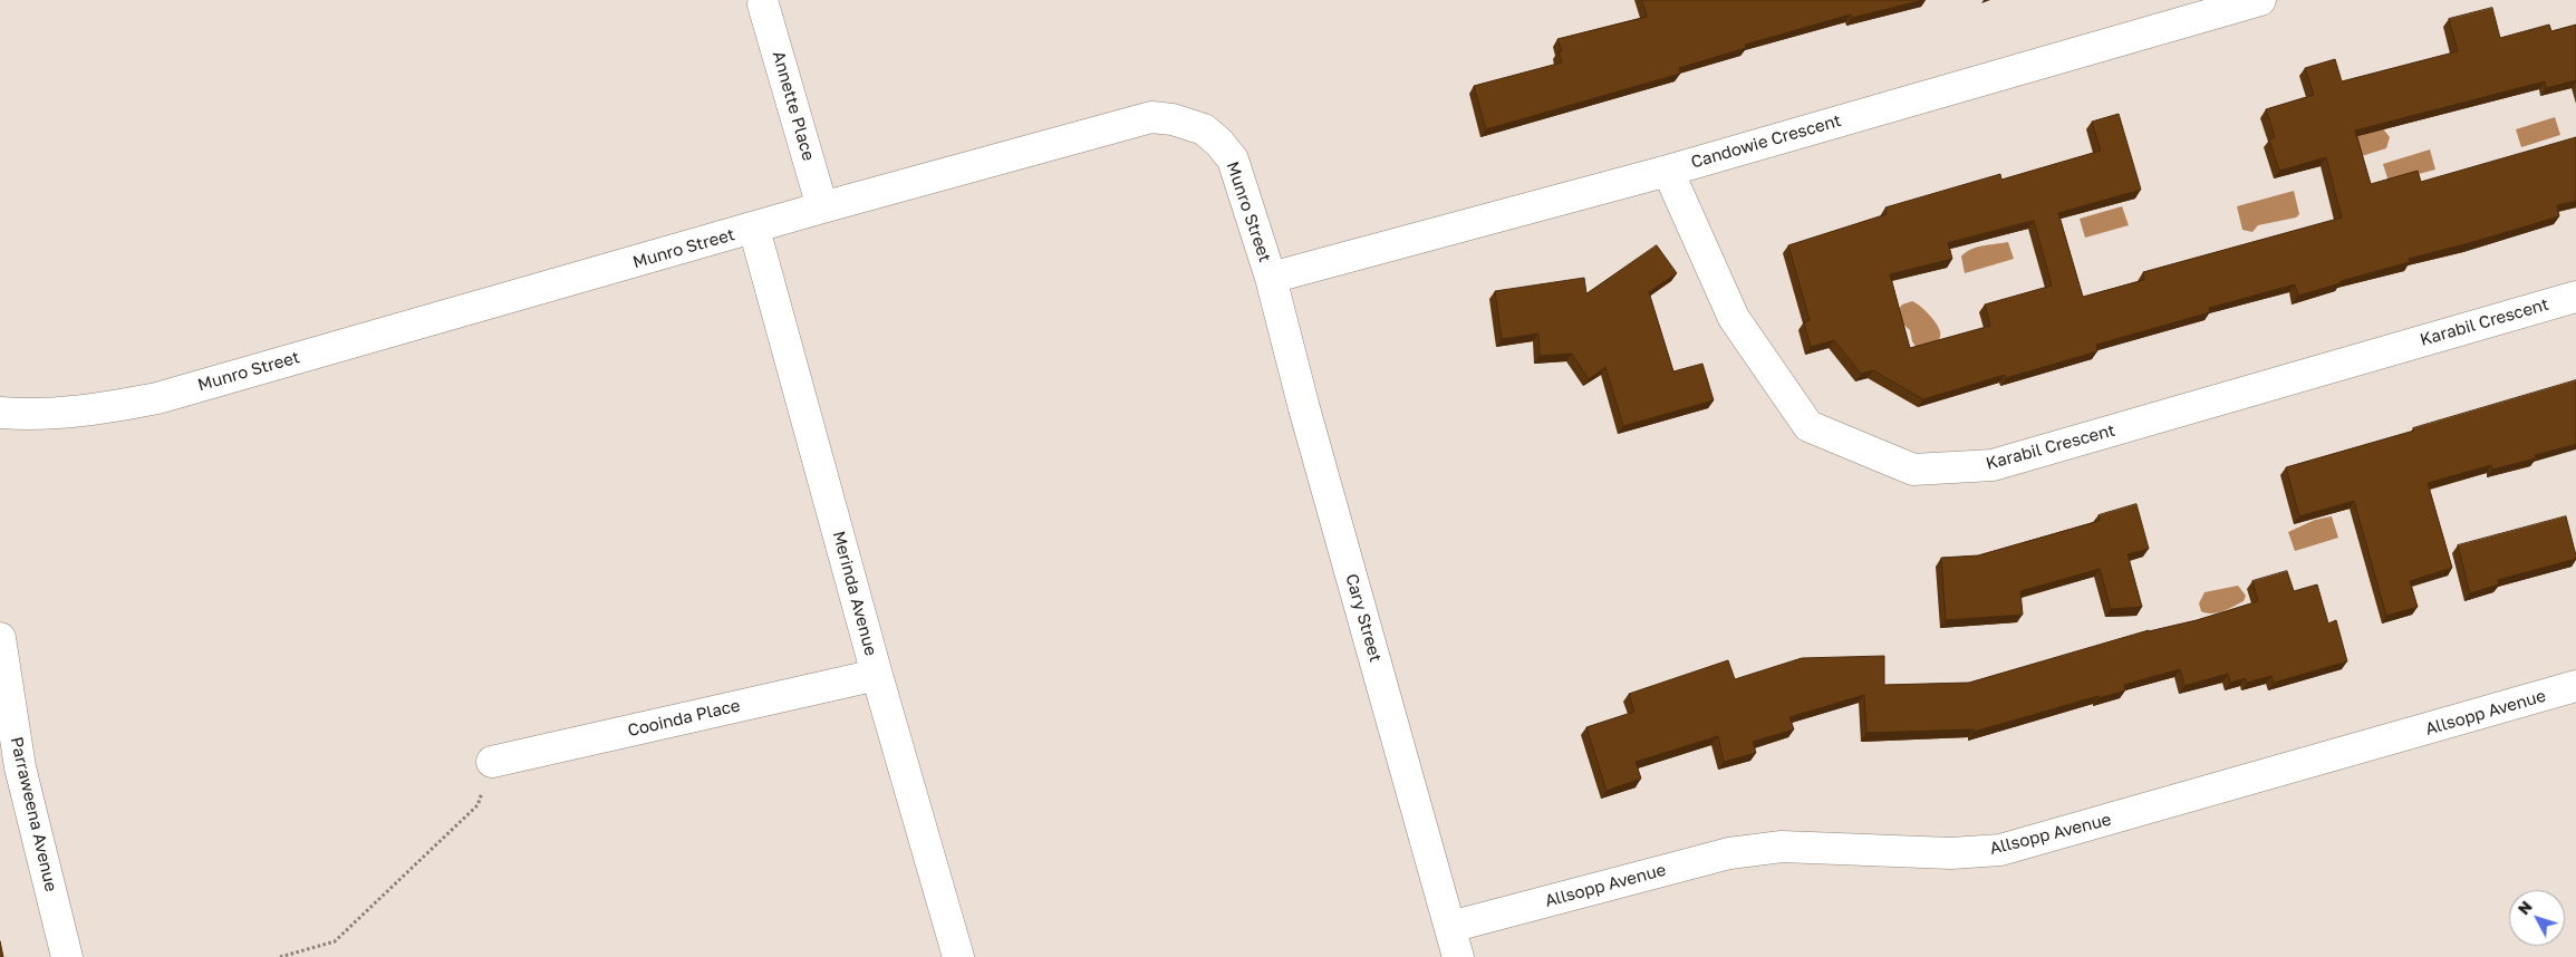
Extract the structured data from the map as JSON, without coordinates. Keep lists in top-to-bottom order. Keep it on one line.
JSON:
{"streets":{"street":["Annette Place","Candowie Crescent","Munro Street","Karabil Crescent","Merinda Avenue","Cary Street","Allsopp Avenue","Cooinda Place","Parraweena Avenue"]},"crossings":[["Annette Place","Munro Street"],["Candowie Crescent","Munro Street"],["Candowie Crescent","Karabil Crescent"],["Candowie Crescent","Cary Street"],["Munro Street","Merinda Avenue"],["Munro Street","Cary Street"],["Merinda Avenue","Cooinda Place"],["Cary Street","Allsopp Avenue"]],"north":"top left"}
